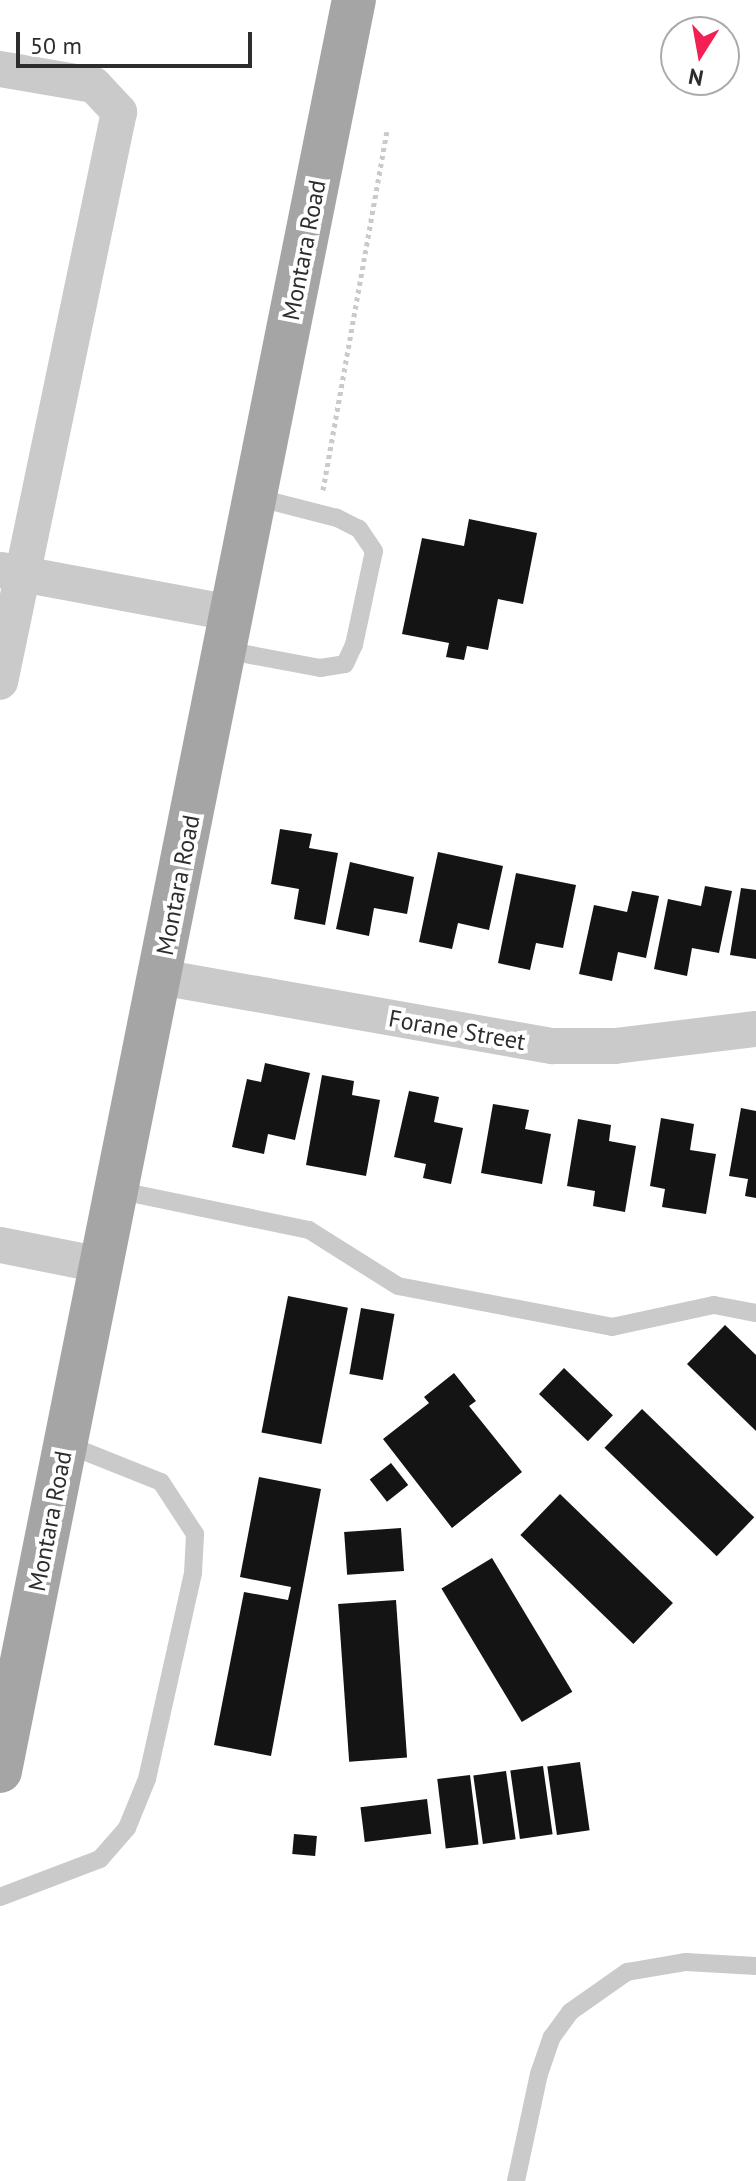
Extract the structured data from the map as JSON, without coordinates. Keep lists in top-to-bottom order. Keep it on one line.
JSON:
{"streets":{"main road":["Montara Road"],"street":["Forane Street"]},"crossings":[["Montara Road","Forane Street"]],"scale_bar":"50 m","north":"bottom"}
